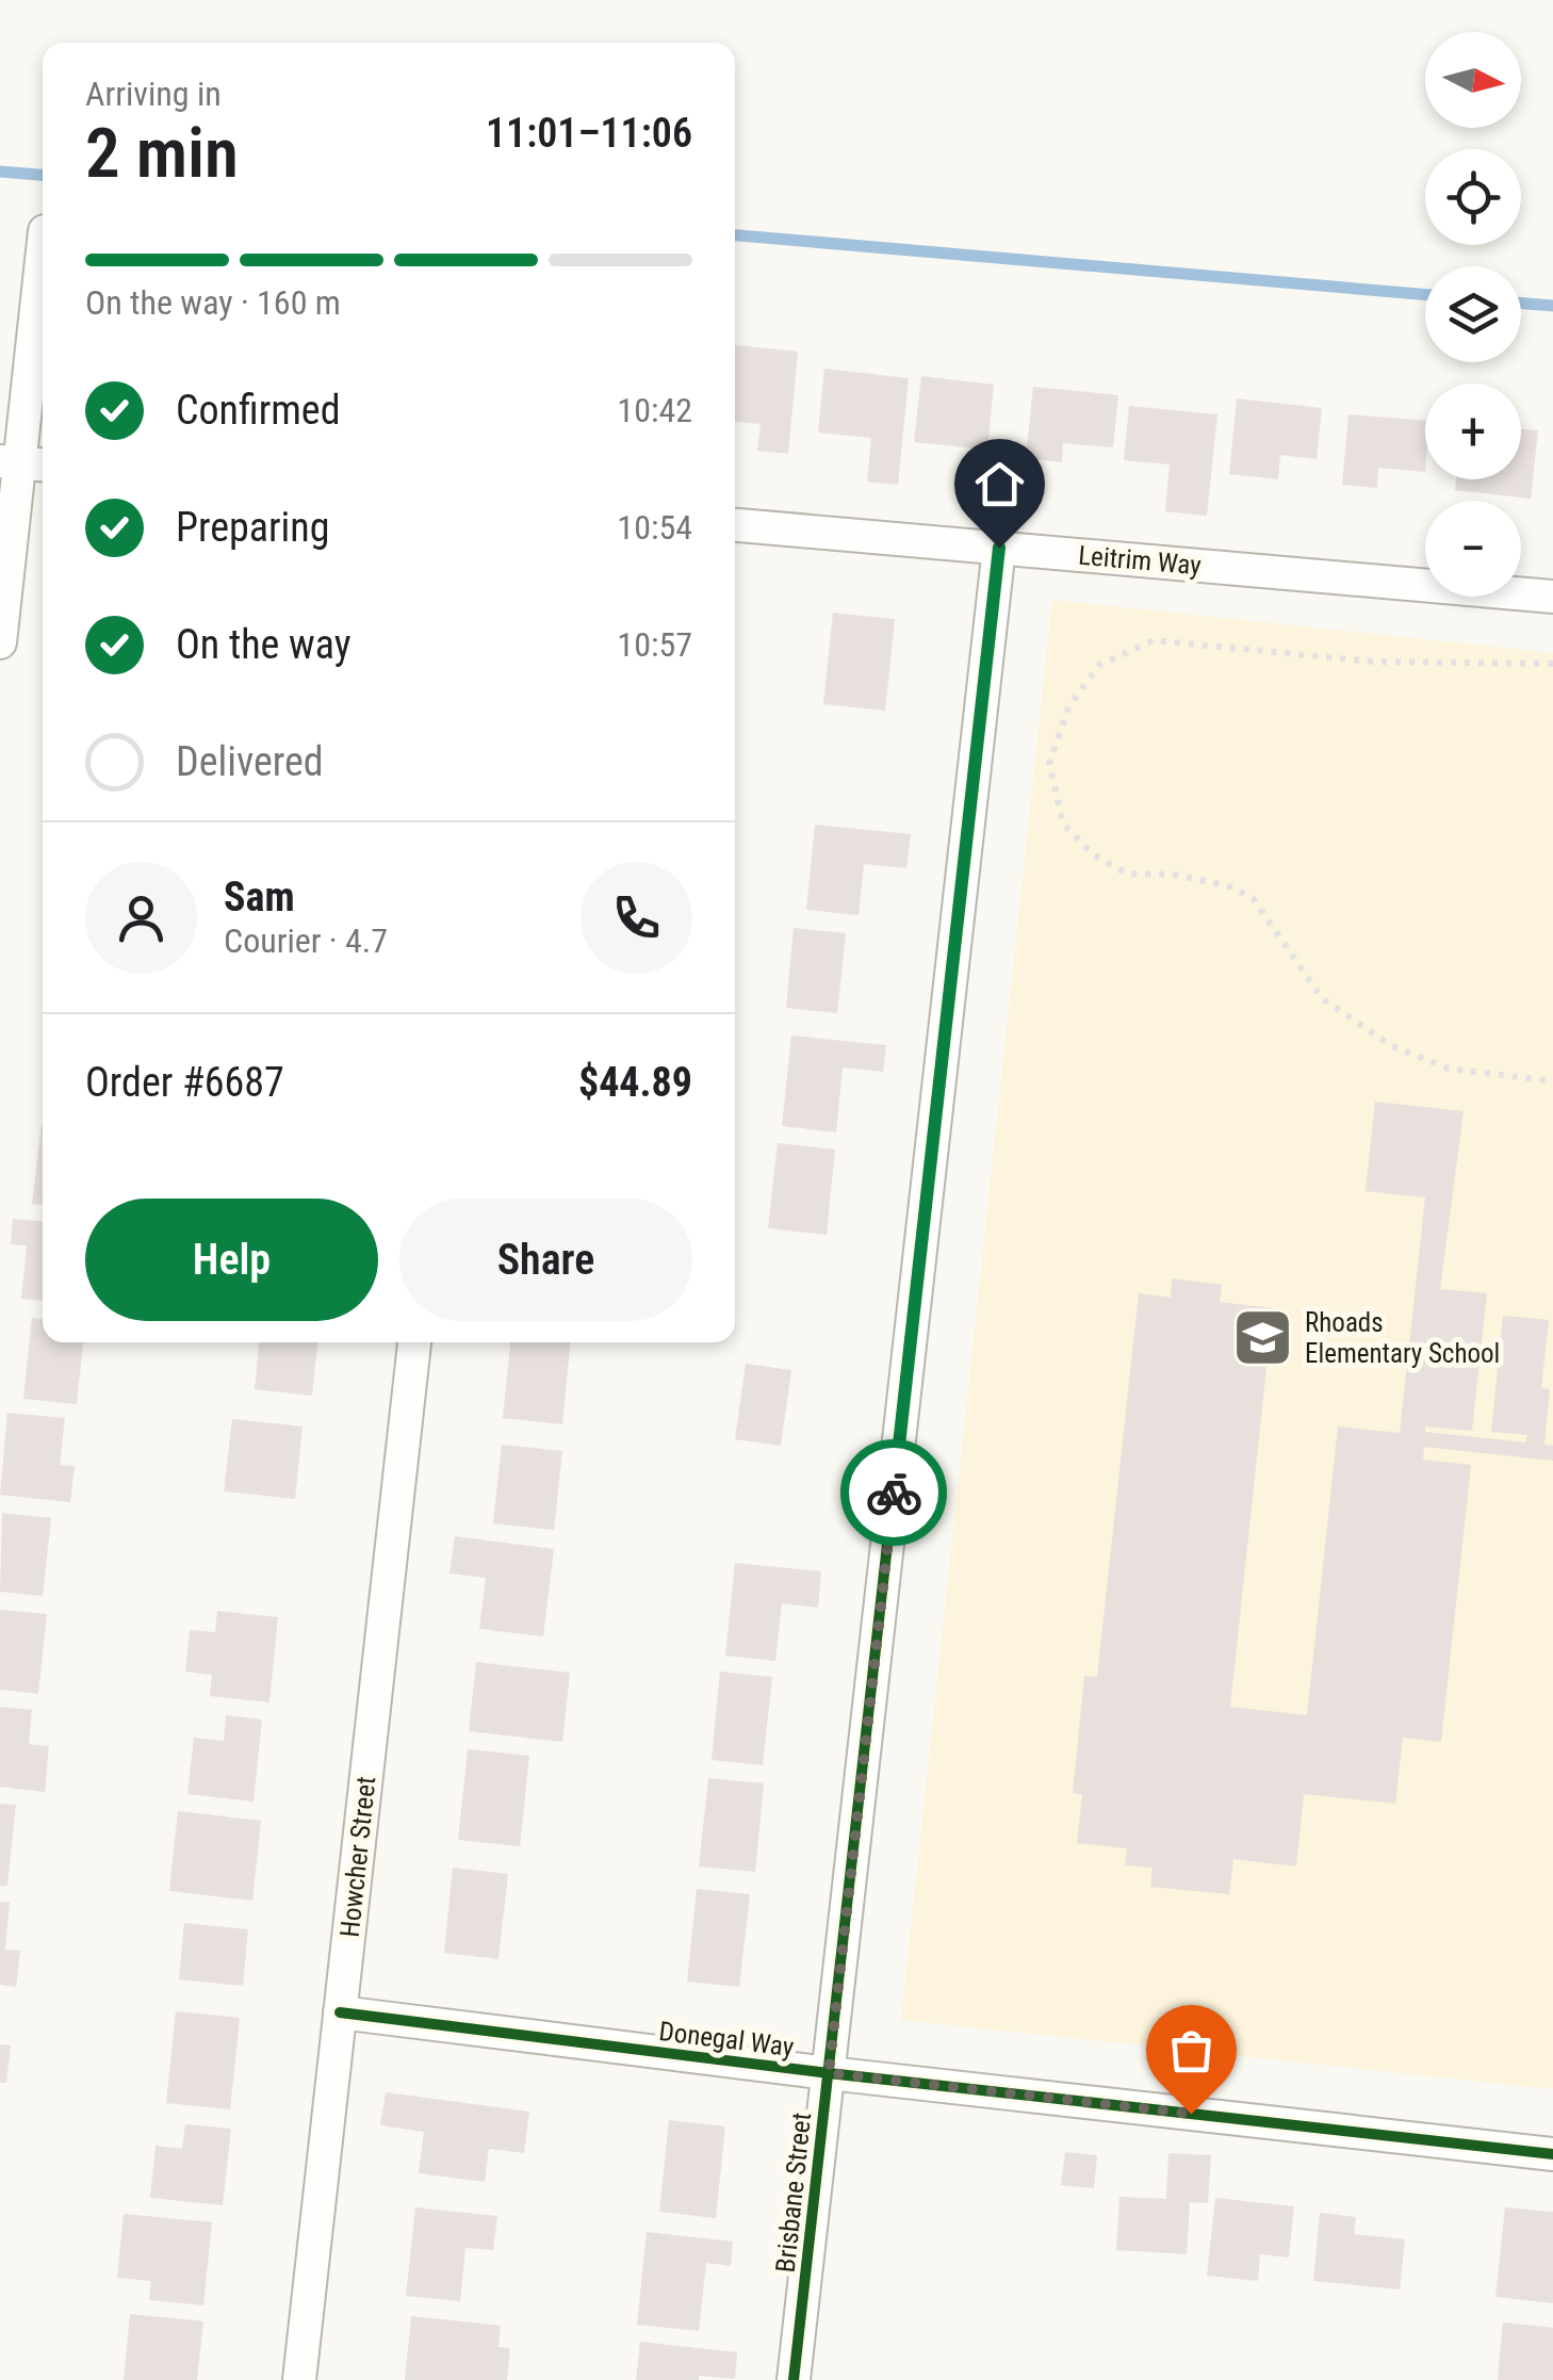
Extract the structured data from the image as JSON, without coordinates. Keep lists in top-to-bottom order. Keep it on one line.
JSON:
{"streets":{"street":["Leitrim Way","Howcher Street","Donegal Way","Brisbane Street"]},"crossings":[["Leitrim Way","Brisbane Street"],["Howcher Street","Donegal Way"],["Donegal Way","Brisbane Street"]],"places":{"school or university":["Rhoads Elementary School"]},"north":"right","page":{"map_buttons":["+","−"],"heading":["2 min","Arriving in","11:01–11:06"],"panel":["Sam","Courier · 4.7","Order #6687","$44.89"],"bar":"On the way · 160 m","list":[["Confirmed","10:42"],["Preparing","10:54"],["On the way","10:57"],"Delivered"],"buttons":["Help","Share"]}}
